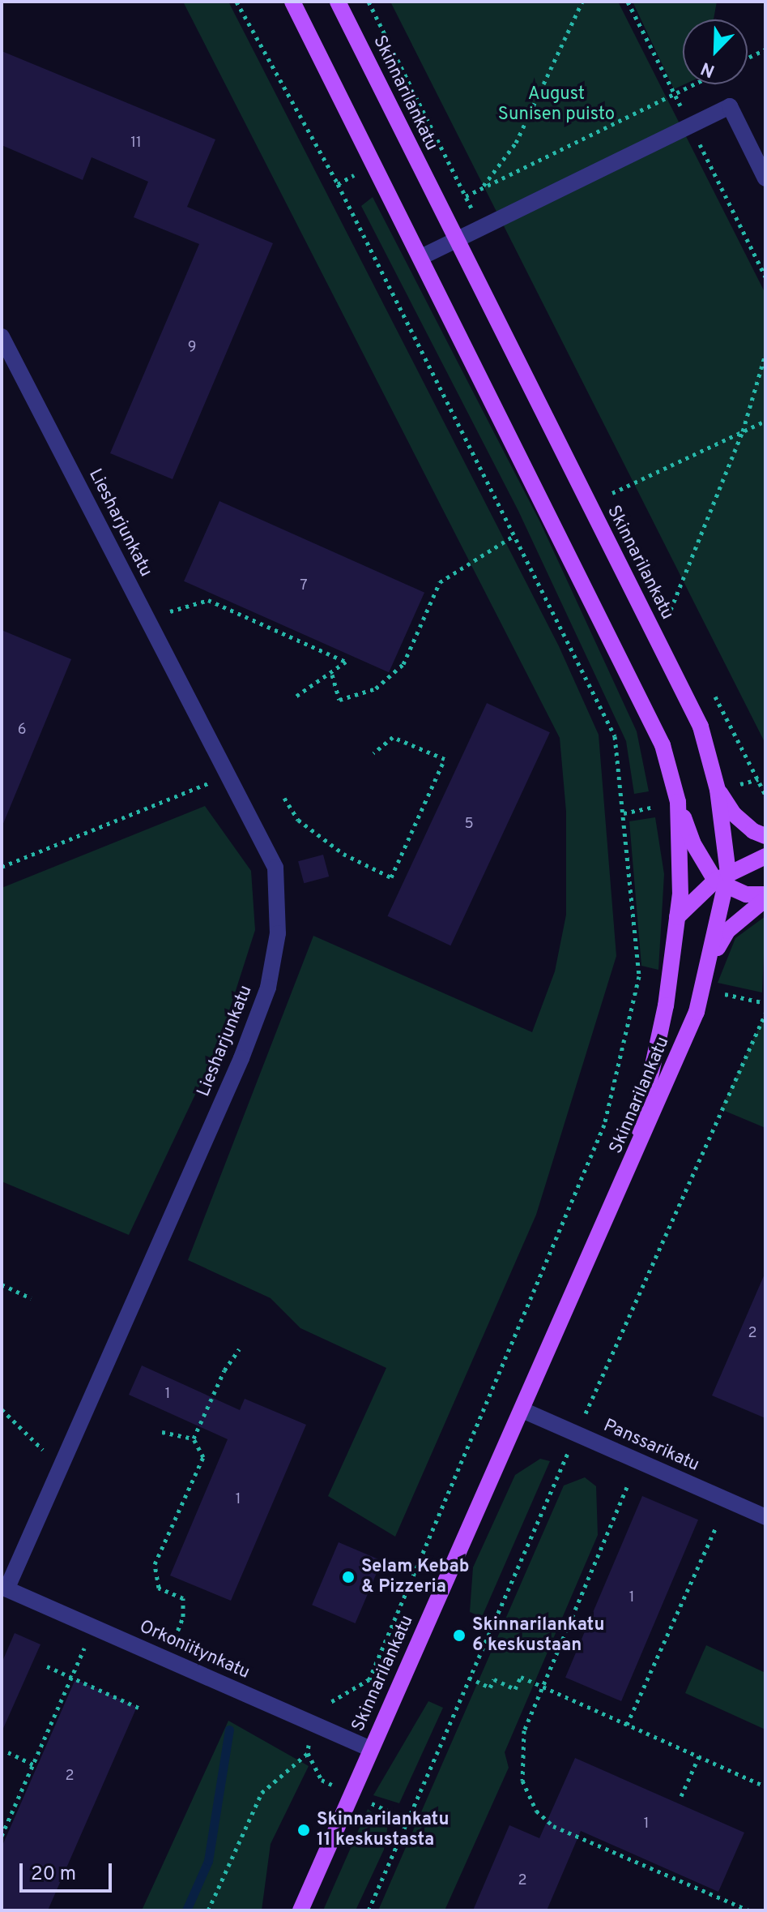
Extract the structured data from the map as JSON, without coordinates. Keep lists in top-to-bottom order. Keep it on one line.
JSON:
{"streets":{"main road":["Skinnarilankatu"],"street":["Liesharjunkatu","Panssarikatu","Orkoniitynkatu"]},"crossings":[["Skinnarilankatu","Panssarikatu"],["Skinnarilankatu","Orkoniitynkatu"],["Liesharjunkatu","Orkoniitynkatu"]],"parks":["August Sunisen puisto"],"places":["Selam Kebab & Pizzeria","Skinnarilankatu 6 keskustaan","Skinnarilankatu 11 keskustasta"],"house_numbers":["11","9","7","6","5","2","1","1","1","2","1","2"],"scale_bar":"20 m","north":"bottom left"}
